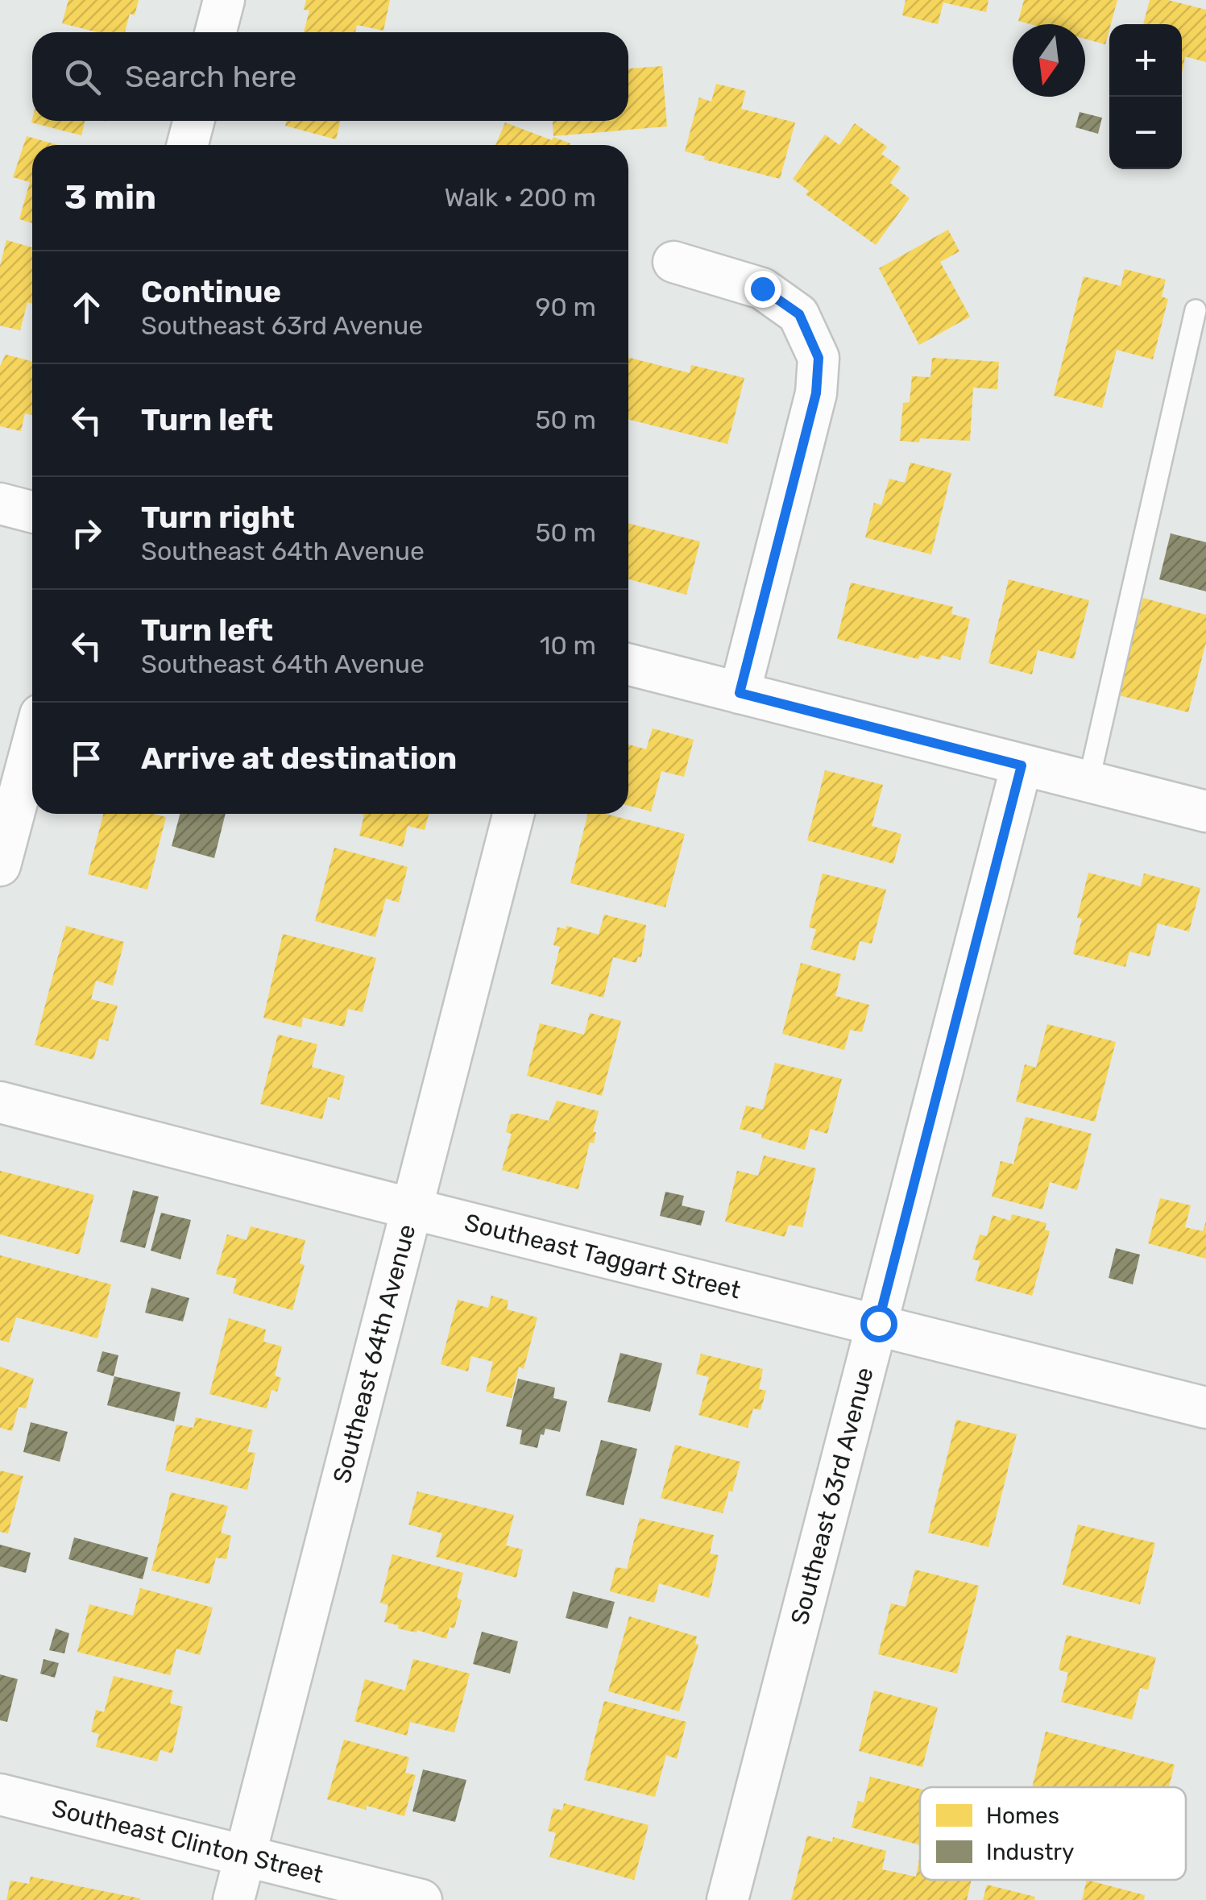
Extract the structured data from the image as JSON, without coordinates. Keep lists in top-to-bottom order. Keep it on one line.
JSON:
{"streets":{"street":["Southeast Taggart Street","Southeast 64th Avenue","Southeast 63rd Avenue","Southeast Clinton Street"]},"crossings":[["Southeast Taggart Street","Southeast 64th Avenue"],["Southeast Taggart Street","Southeast 63rd Avenue"],["Southeast 64th Avenue","Southeast Clinton Street"]],"legend":["Homes","Industry"],"north":"bottom","page":{"map_buttons":["+","−"],"search":"Search here","heading":["3 min","Walk · 200 m"],"list":[["Continue","Southeast 63rd Avenue","90 m"],["Turn left","50 m"],["Turn right","Southeast 64th Avenue","50 m"],["Turn left","Southeast 64th Avenue","10 m"],"Arrive at destination"]}}
